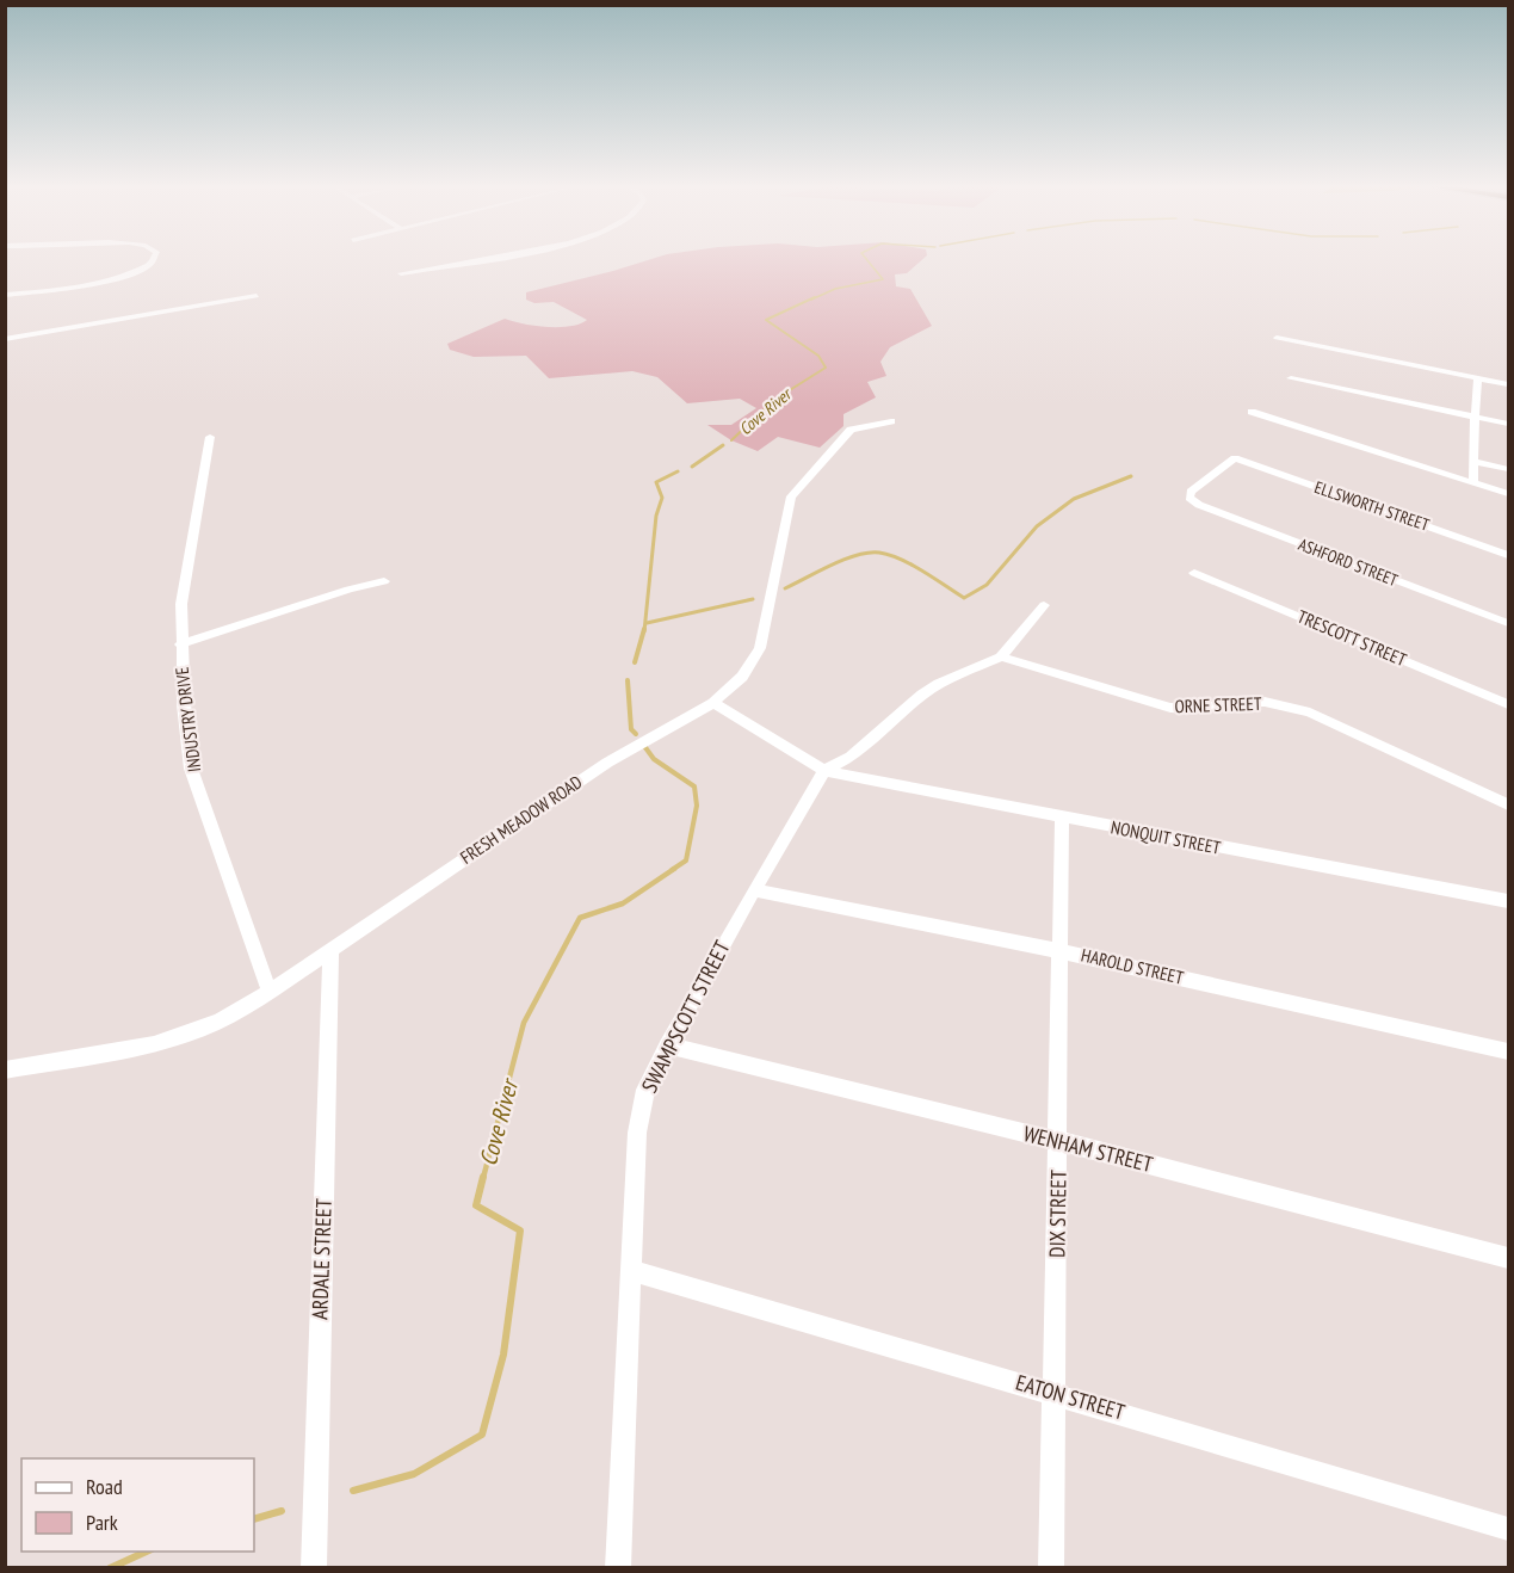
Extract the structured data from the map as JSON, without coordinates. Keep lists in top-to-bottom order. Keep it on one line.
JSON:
{"streets":{"street":["ELLSWORTH STREET","ASHFORD STREET","TRESCOTT STREET","ORNE STREET","INDUSTRY DRIVE","FRESH MEADOW ROAD","NONQUIT STREET","HAROLD STREET","SWAMPSCOTT STREET","WENHAM STREET","DIX STREET","ARDALE STREET","EATON STREET"]},"crossings":[["ELLSWORTH STREET","ASHFORD STREET"],["ORNE STREET","SWAMPSCOTT STREET"],["INDUSTRY DRIVE","FRESH MEADOW ROAD"],["FRESH MEADOW ROAD","ARDALE STREET"],["NONQUIT STREET","SWAMPSCOTT STREET"],["NONQUIT STREET","DIX STREET"],["HAROLD STREET","SWAMPSCOTT STREET"],["HAROLD STREET","DIX STREET"],["SWAMPSCOTT STREET","WENHAM STREET"],["SWAMPSCOTT STREET","EATON STREET"],["WENHAM STREET","DIX STREET"],["DIX STREET","EATON STREET"]],"water":["Cove River"],"legend":["Road","Park"]}
